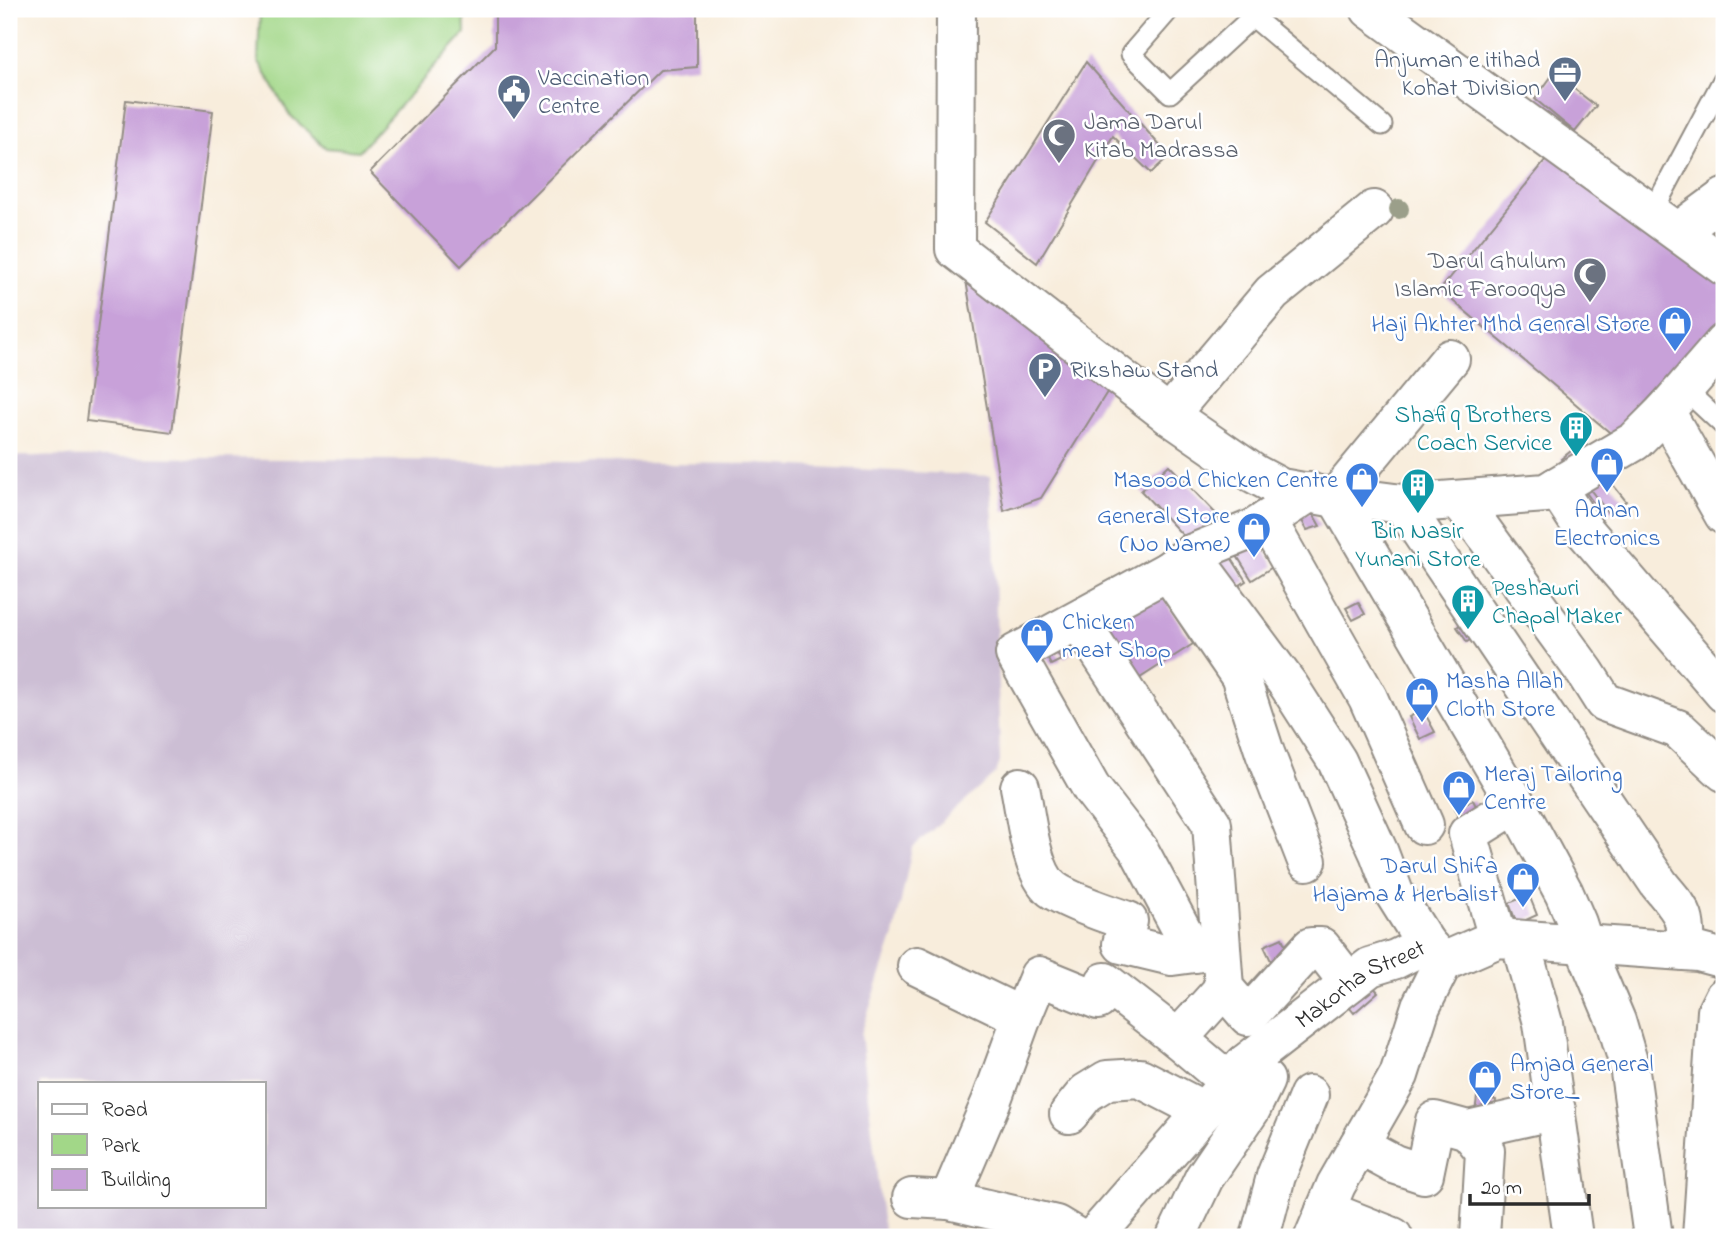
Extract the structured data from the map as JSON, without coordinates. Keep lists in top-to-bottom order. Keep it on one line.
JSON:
{"streets":{"street":["Makorha Street"]},"places":{"office":["Anjuman e itihad Kohat Division"],"public building":["Vaccination Centre"],"mosque":["Jama Darul Kitab Madrassa","Darul Ghulum Islamic Farooqya"],"shop":["Haji Akhter Mhd Genral Store","Adnan Electronics","Masood Chicken Centre","General Store (No Name)","Chicken meat Shop","Masha Allah Cloth Store","Meraj Tailoring Centre","Darul Shifa Hajama & Herbalist","Amjad General Store_"],"parking":["Rikshaw Stand"],"building":["Shafiq Brothers Coach Service","Bin Nasir Yunani Store","Peshawri Chapal Maker"]},"legend":["Road","Park","Building"],"scale_bar":"20 m"}
